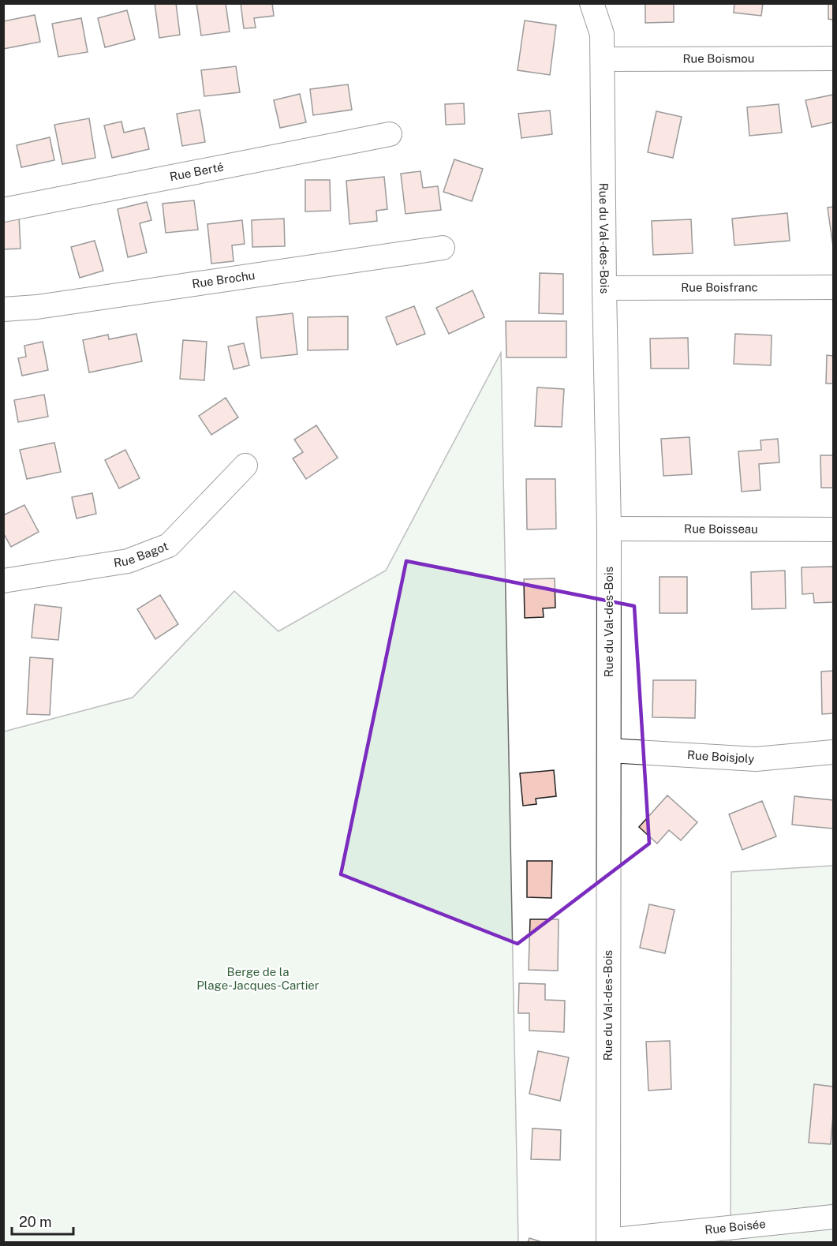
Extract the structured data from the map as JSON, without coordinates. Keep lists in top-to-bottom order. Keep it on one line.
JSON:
{"streets":{"street":["Rue Boismou","Rue Berté","Rue du Val-des-Bois","Rue Brochu","Rue Boisfranc","Rue Boisseau","Rue Bagot","Rue Boisjoly","Rue Boisée"]},"crossings":[["Rue Boismou","Rue du Val-des-Bois"],["Rue du Val-des-Bois","Rue Boisfranc"],["Rue du Val-des-Bois","Rue Boisseau"],["Rue du Val-des-Bois","Rue Boisjoly"],["Rue du Val-des-Bois","Rue Boisée"]],"parks":["Berge de la Plage-Jacques-Cartier"],"scale_bar":"20 m"}
